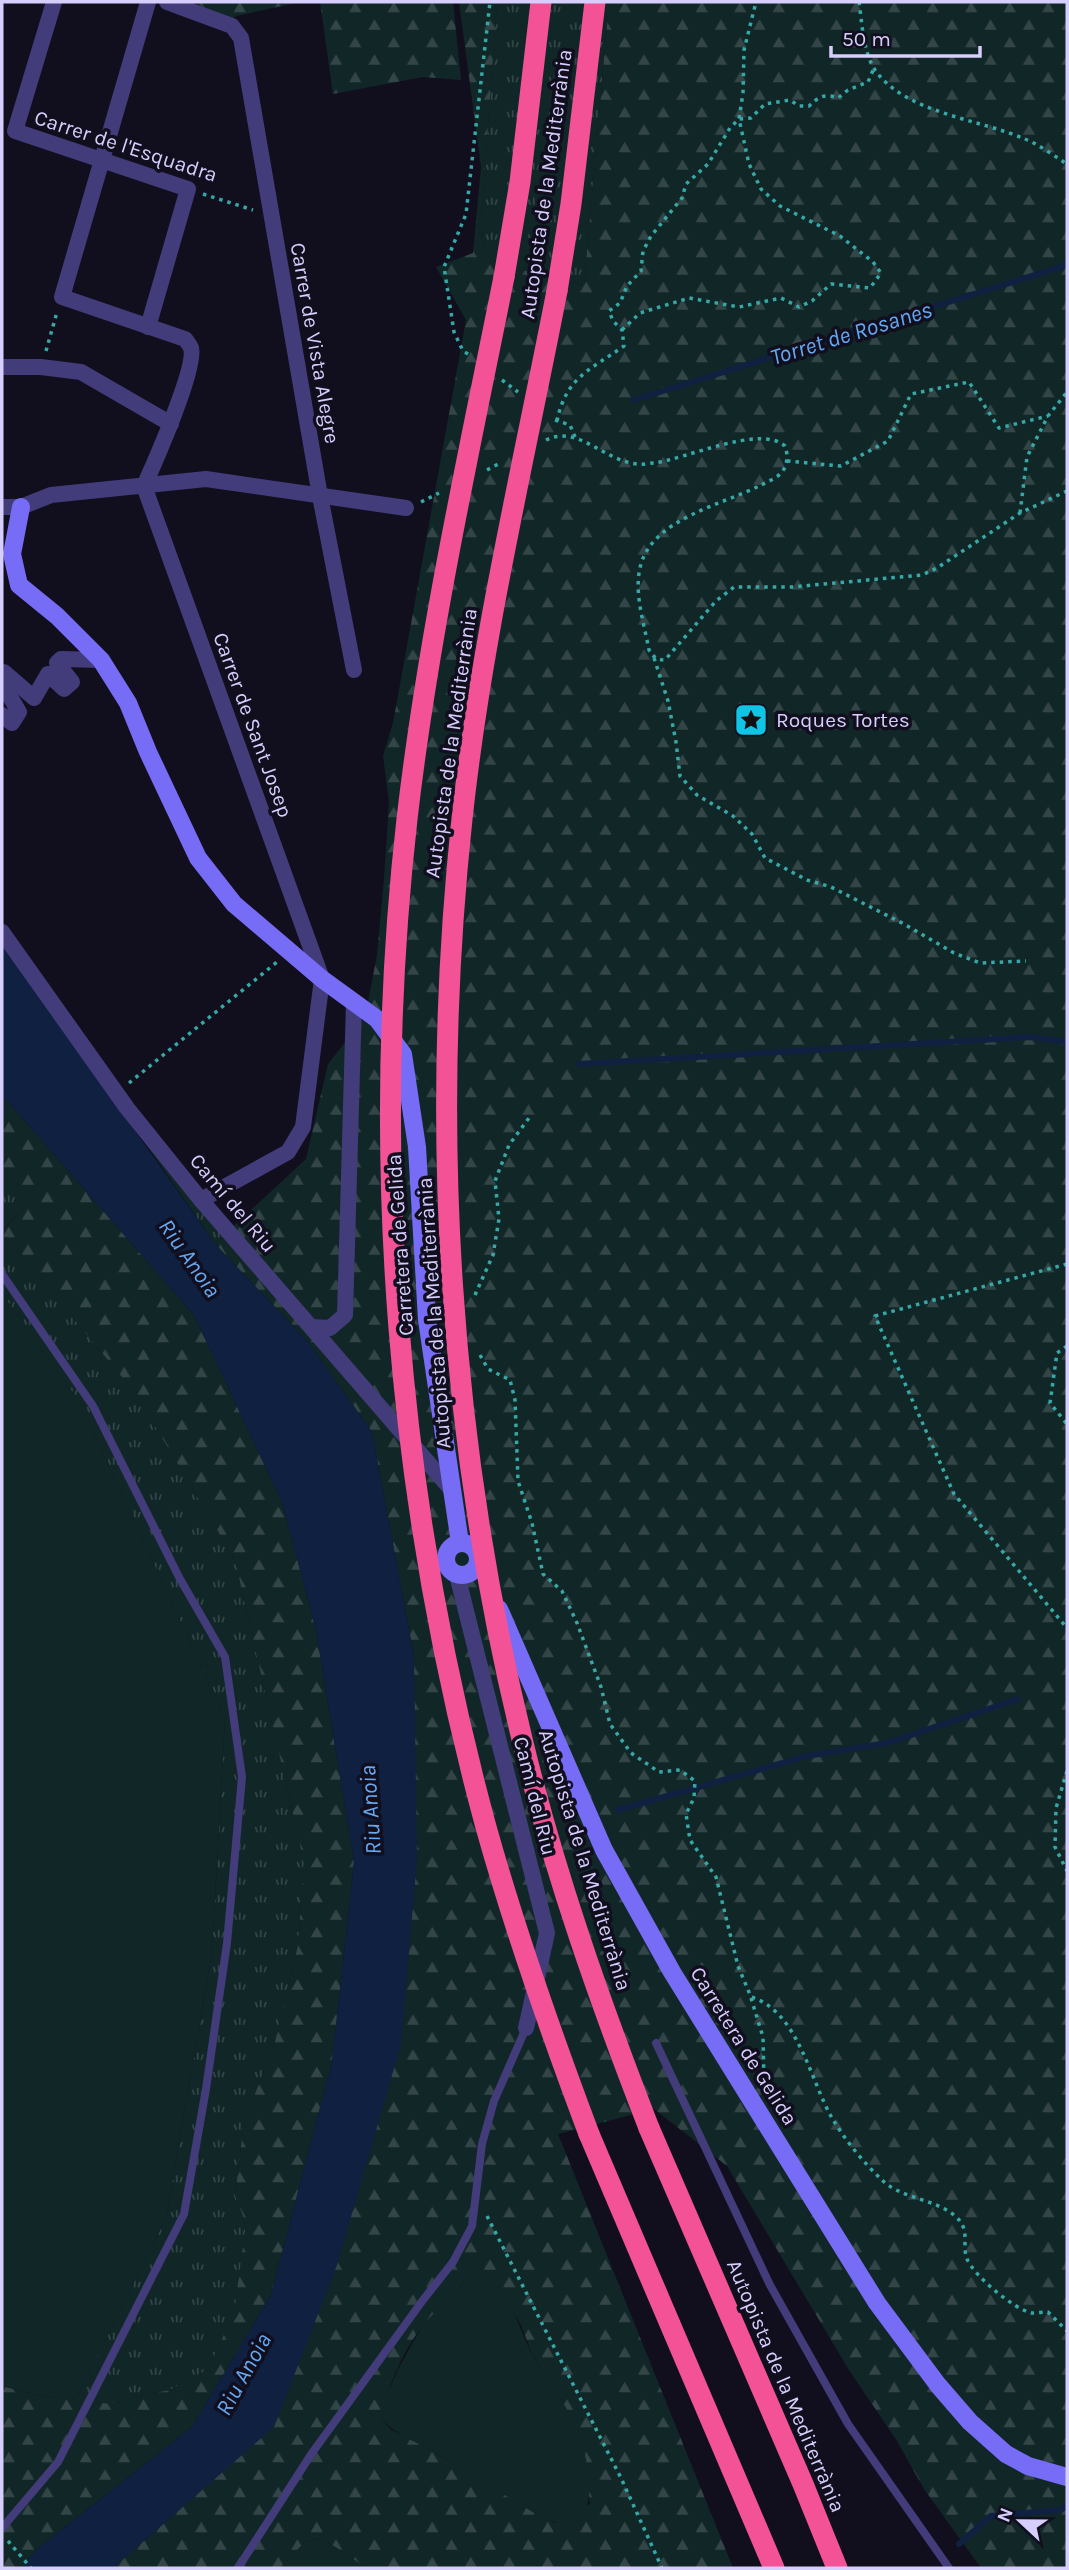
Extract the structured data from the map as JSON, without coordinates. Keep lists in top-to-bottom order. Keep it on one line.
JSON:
{"streets":{"highway":["Autopista de la Mediterrània"],"street":["Carrer de l'Esquadra","Carrer de Vista Alegre","Carrer de Sant Josep","Camí del Riu","Carretera de Gelida"]},"crossings":[["Carrer de l'Esquadra","Carrer de Vista Alegre"],["Carrer de Sant Josep","Carretera de Gelida"],["Camí del Riu","Carretera de Gelida"]],"water":["Torret de Rosanes","Riu Anoia"],"places":{"place":["Roques Tortes"]},"scale_bar":"50 m","north":"left"}
